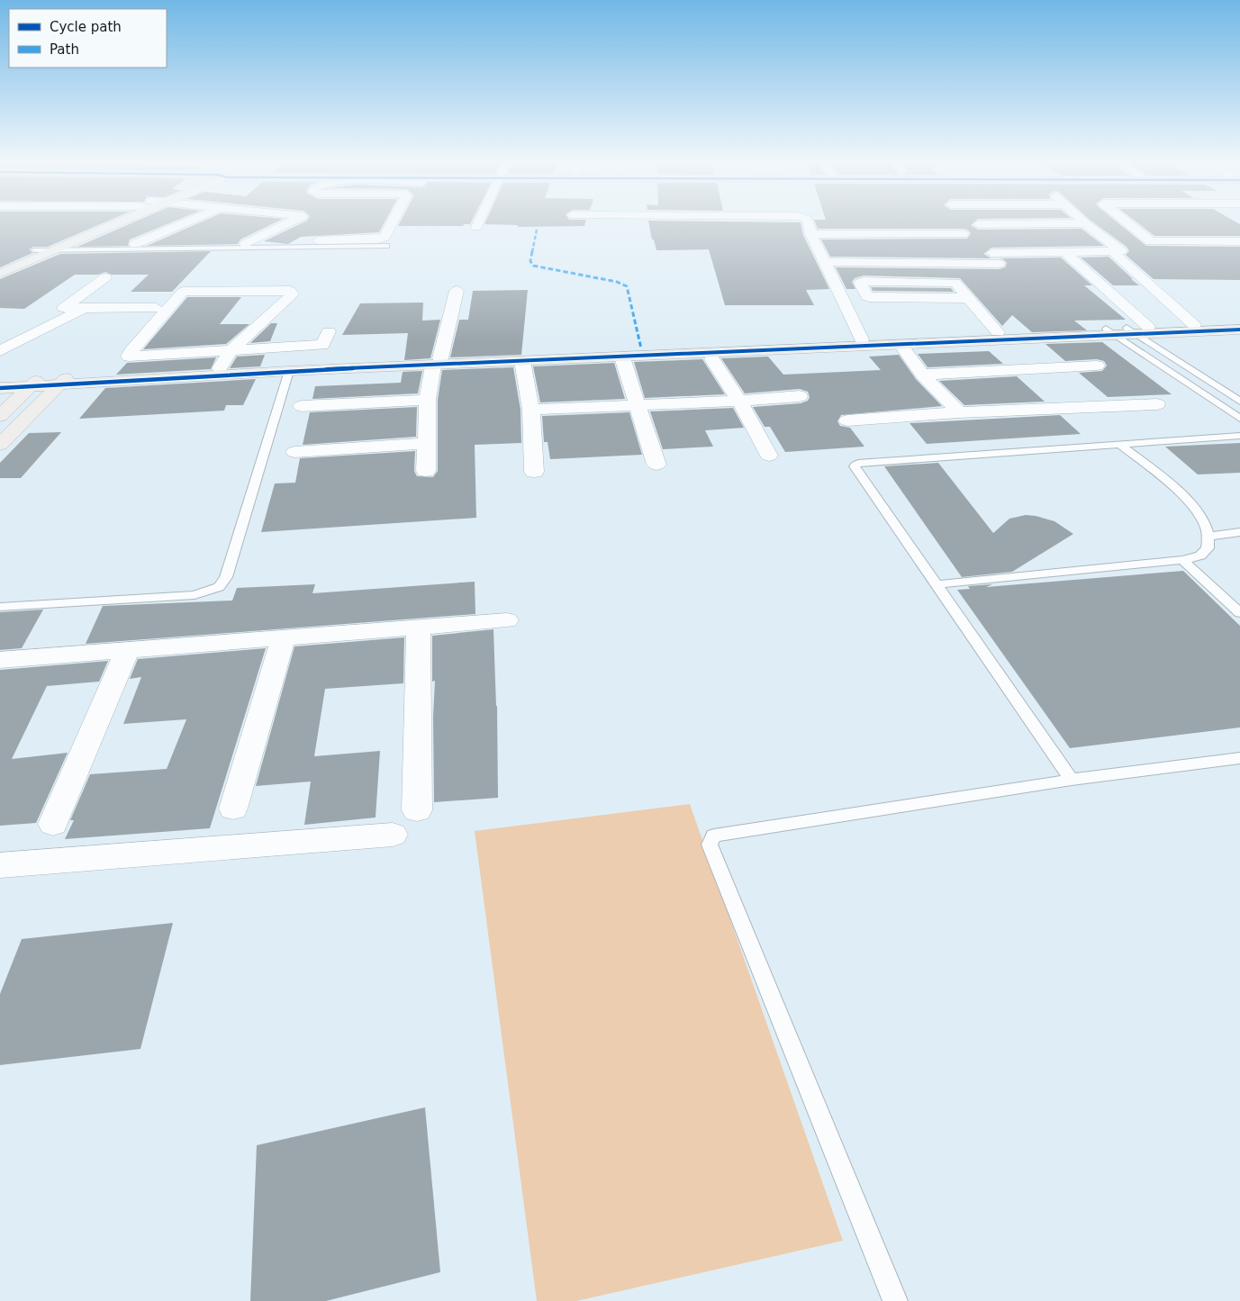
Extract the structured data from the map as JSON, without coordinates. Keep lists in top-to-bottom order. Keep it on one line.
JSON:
{"legend":["Cycle path","Path"]}
